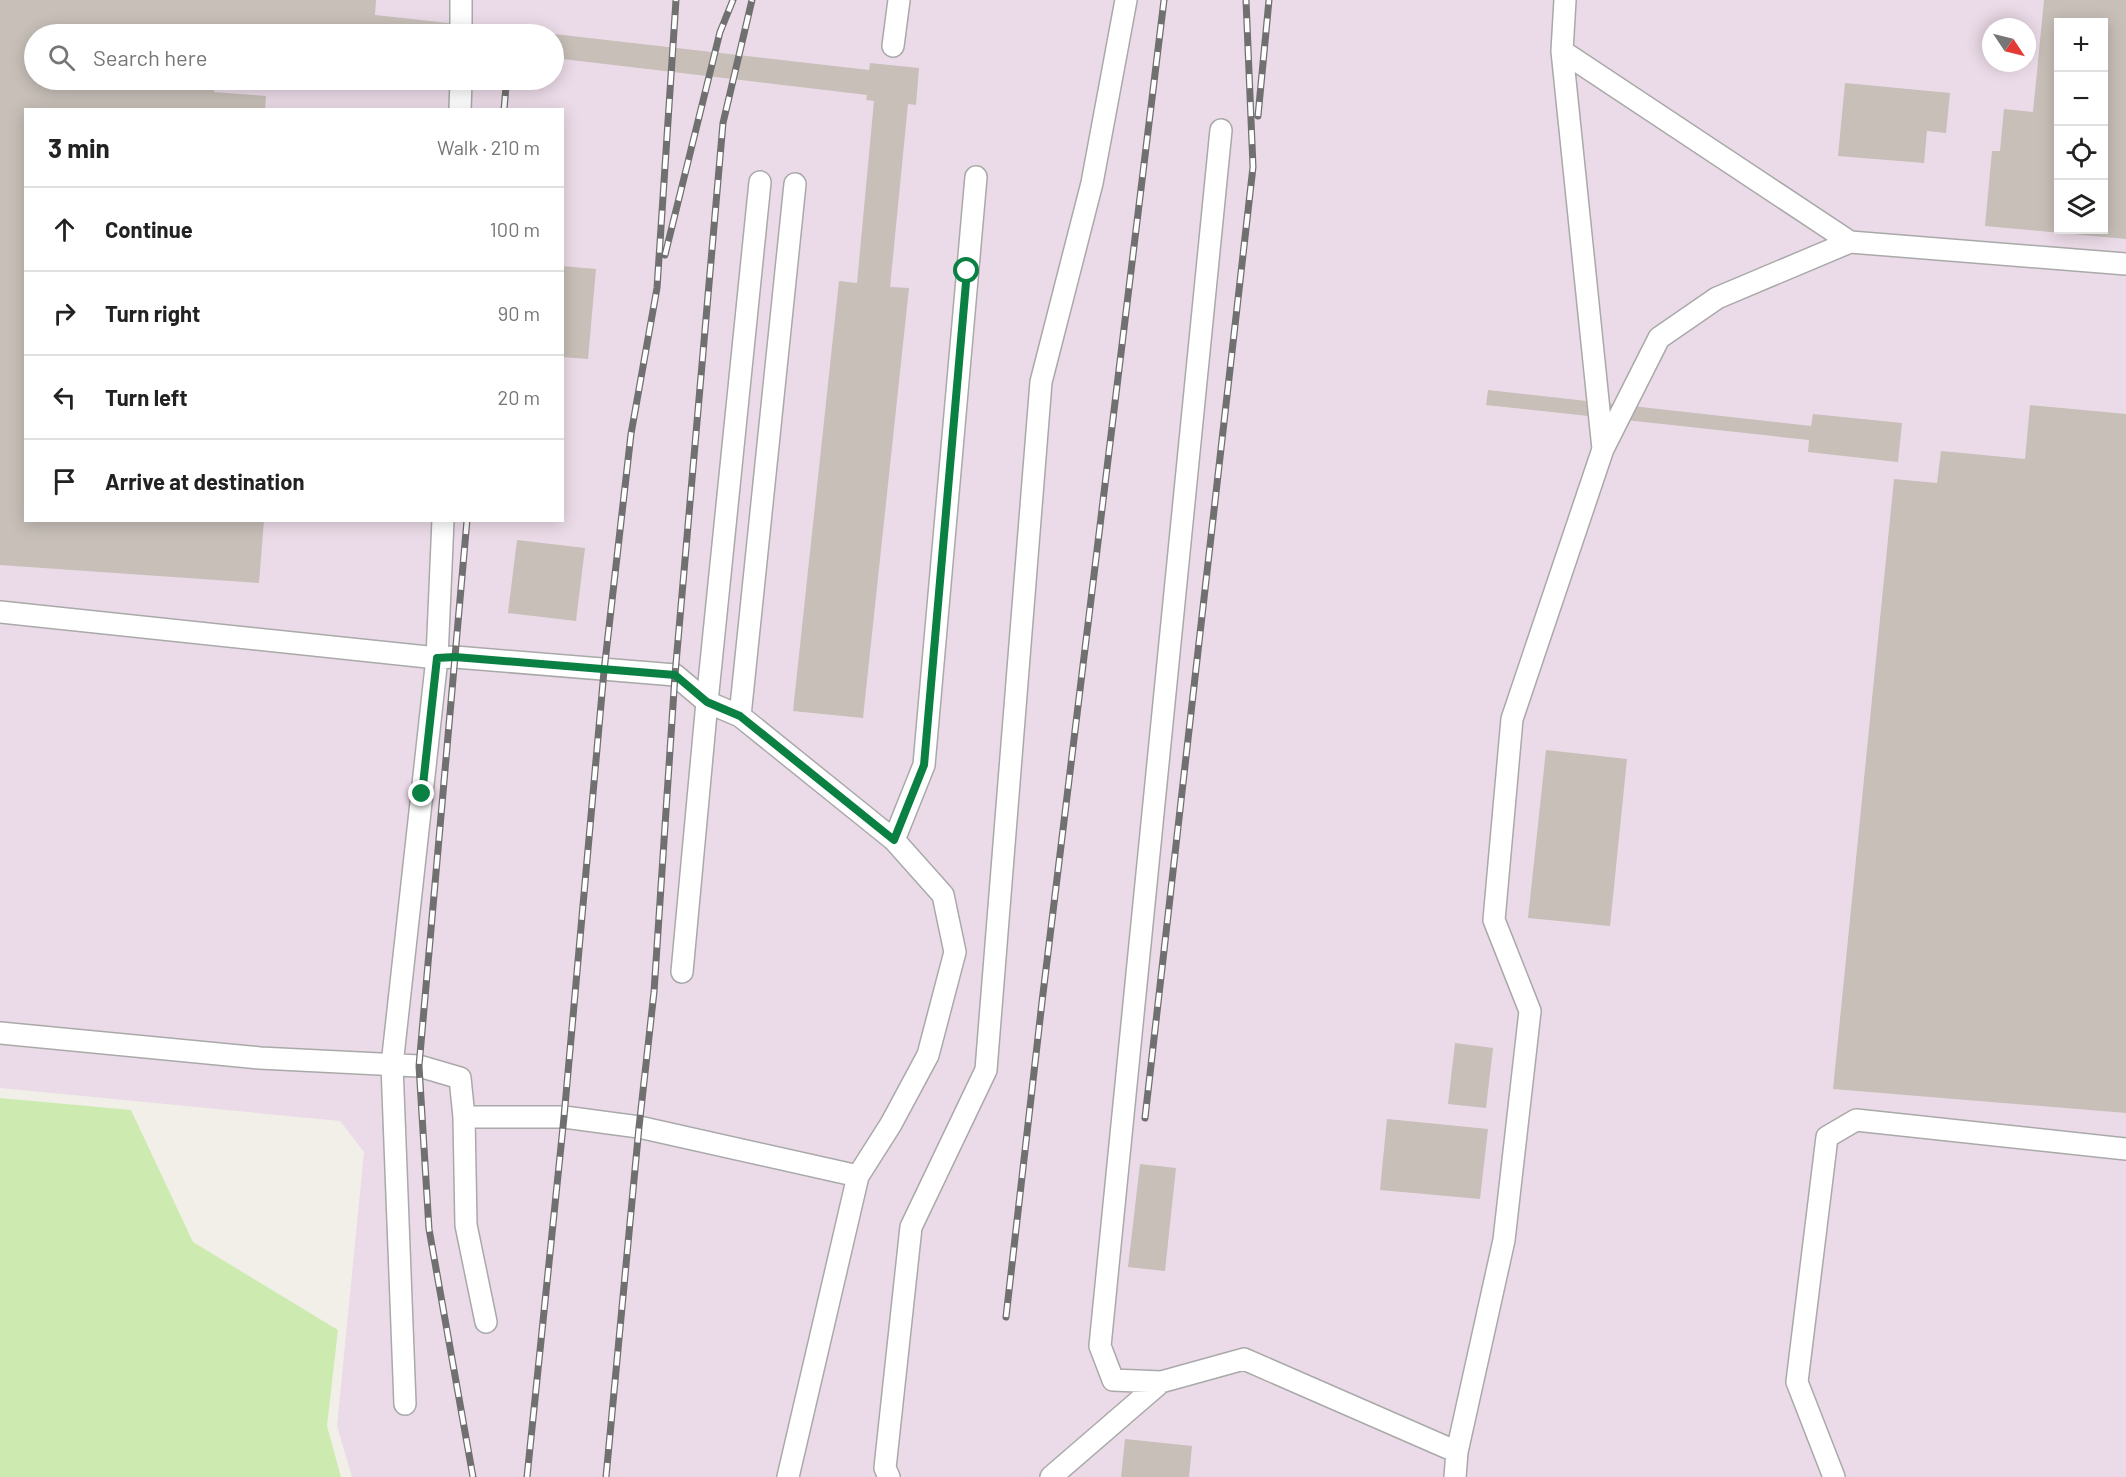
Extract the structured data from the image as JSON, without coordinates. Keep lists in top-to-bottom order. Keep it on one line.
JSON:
{"north":"bottom right","page":{"map_buttons":["+","−"],"search":"Search here","heading":["3 min","Walk · 210 m"],"list":[["Continue","100 m"],["Turn right","90 m"],["Turn left","20 m"],"Arrive at destination"]}}
